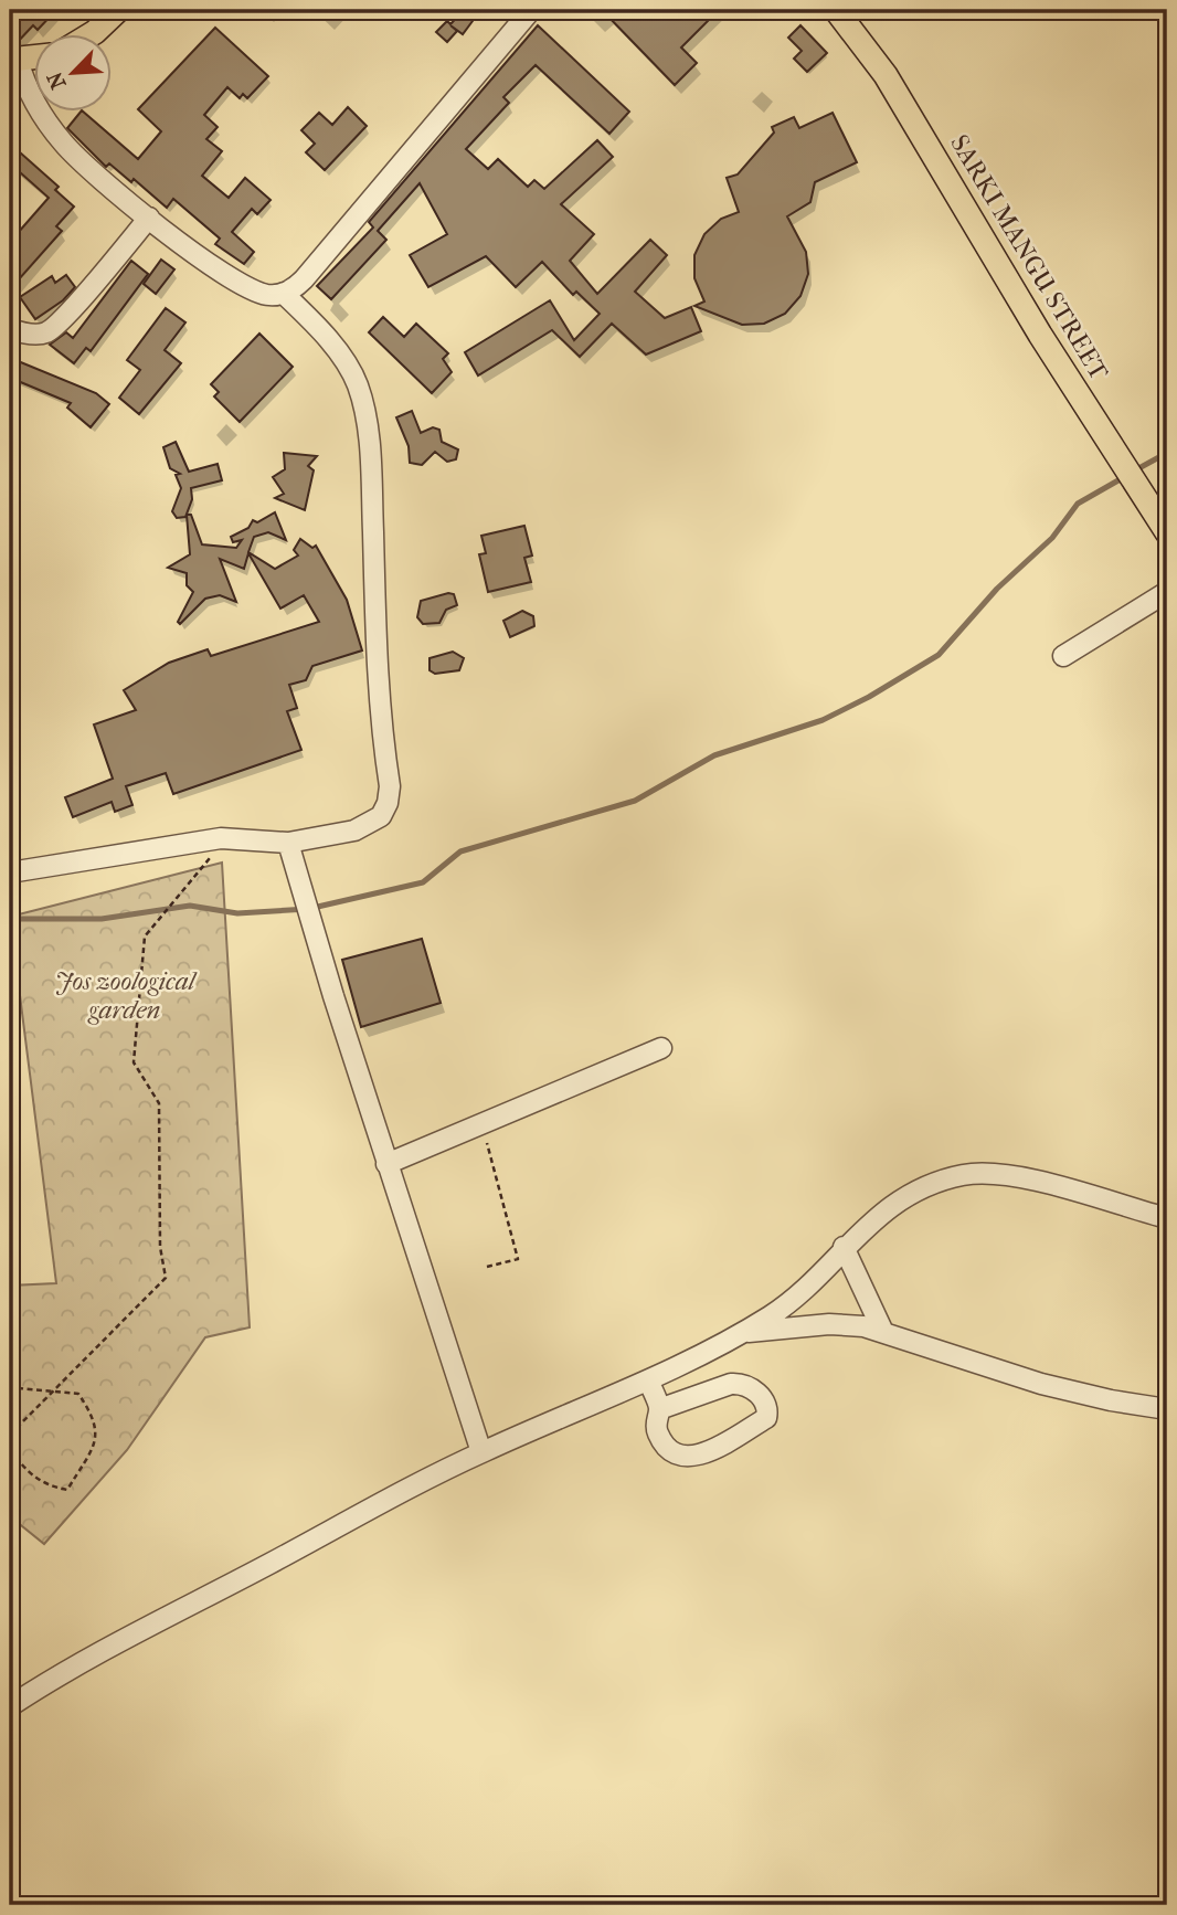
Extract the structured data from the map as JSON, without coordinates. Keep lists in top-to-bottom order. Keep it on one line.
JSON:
{"streets":{"main road":["SARKI MANGU STREET"]},"parks":["Jos zoological garden"],"north":"bottom left"}
